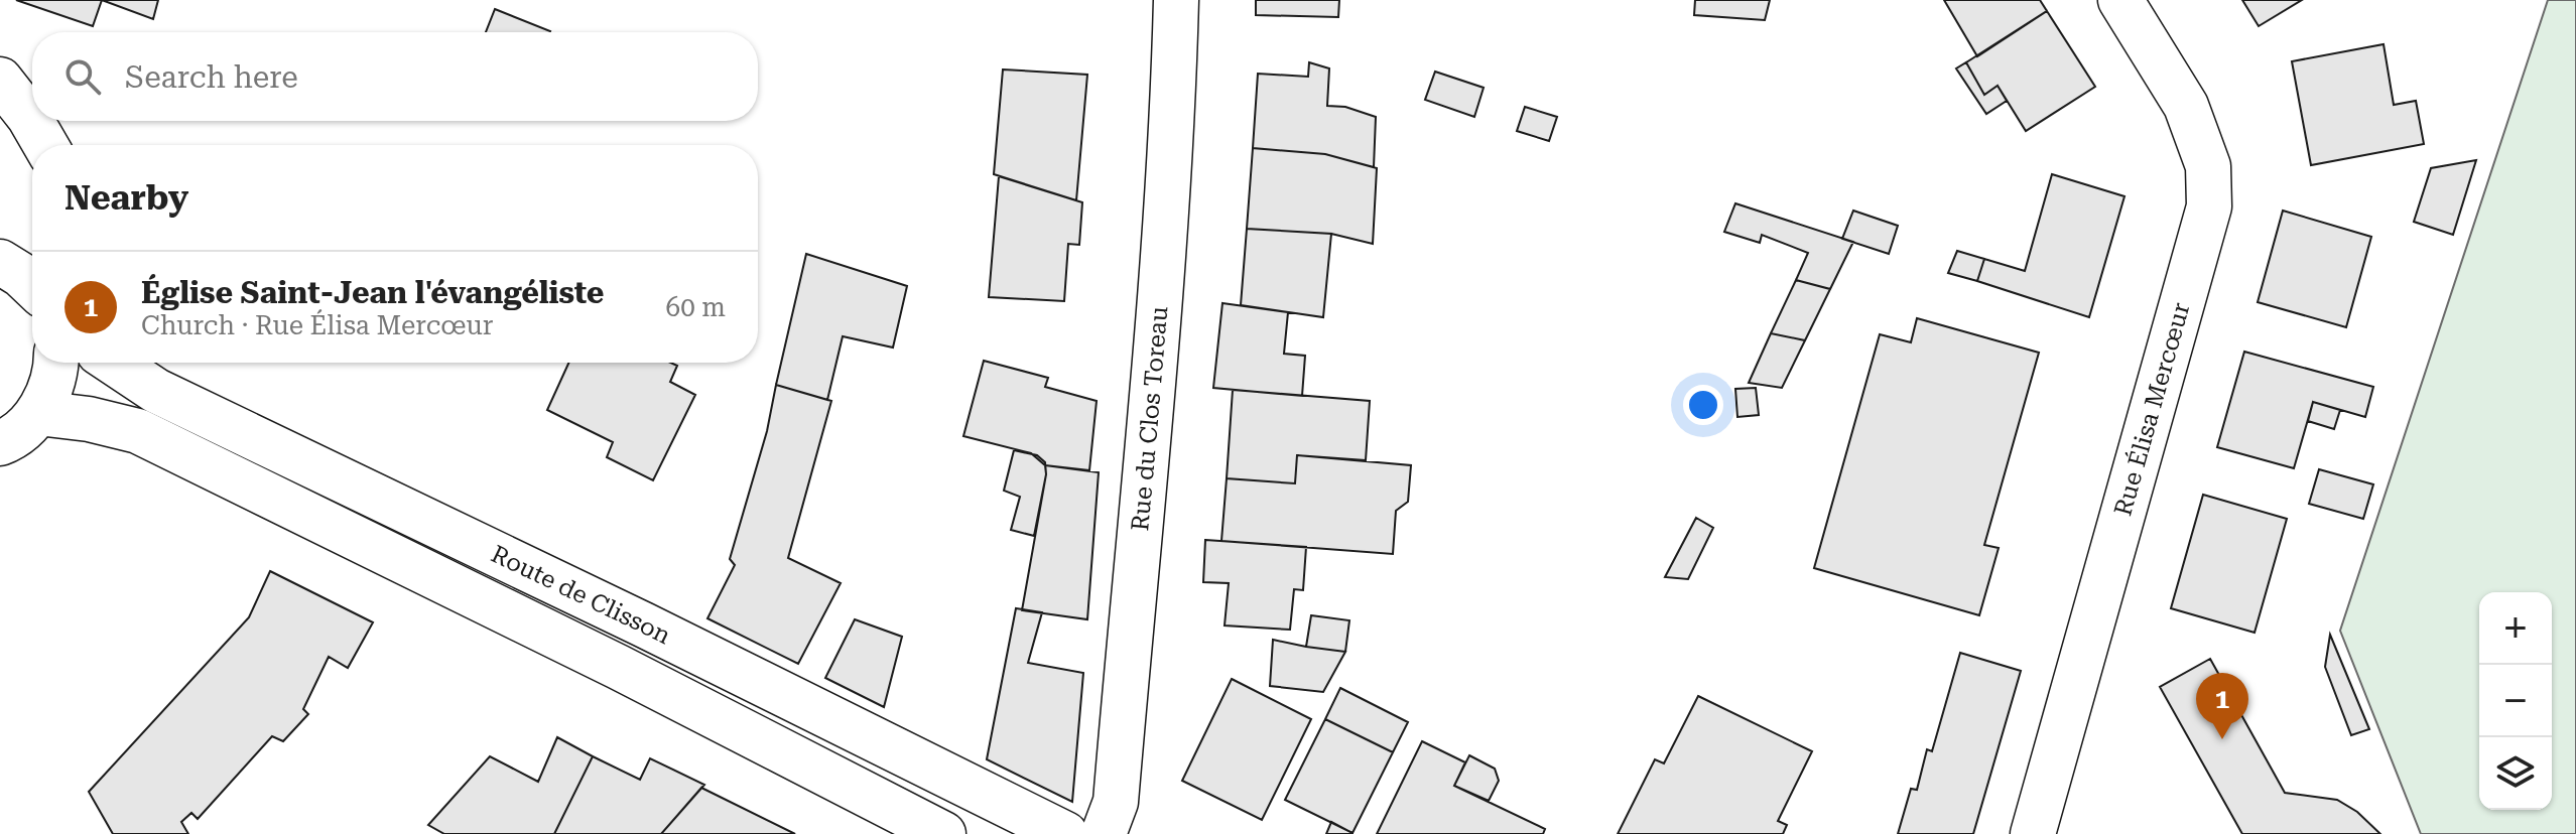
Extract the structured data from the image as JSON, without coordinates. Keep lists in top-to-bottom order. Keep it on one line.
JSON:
{"streets":{"main road":["Rue Élisa Mercœur","Rue du Clos Toreau","Route de Clisson"]},"page":{"search":"Search here","heading":"Nearby","list":[{"mark":"1","name":"Église Saint-Jean l'évangéliste","note":"Church · Rue Élisa Mercœur","value":"60 m"}],"map_buttons":["+","−"],"pins":"1"}}
